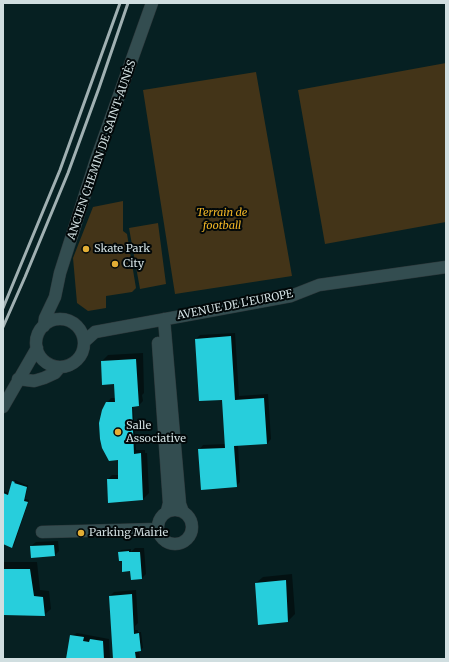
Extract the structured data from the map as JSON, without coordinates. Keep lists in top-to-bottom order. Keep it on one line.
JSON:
{"streets":{"street":["ANCIEN CHEMIN DE SAINT-AUNÈS","AVENUE DE L'EUROPE"]},"parks":["Terrain de football"],"places":["Skate Park","City","Salle Associative","Parking Mairie"]}
